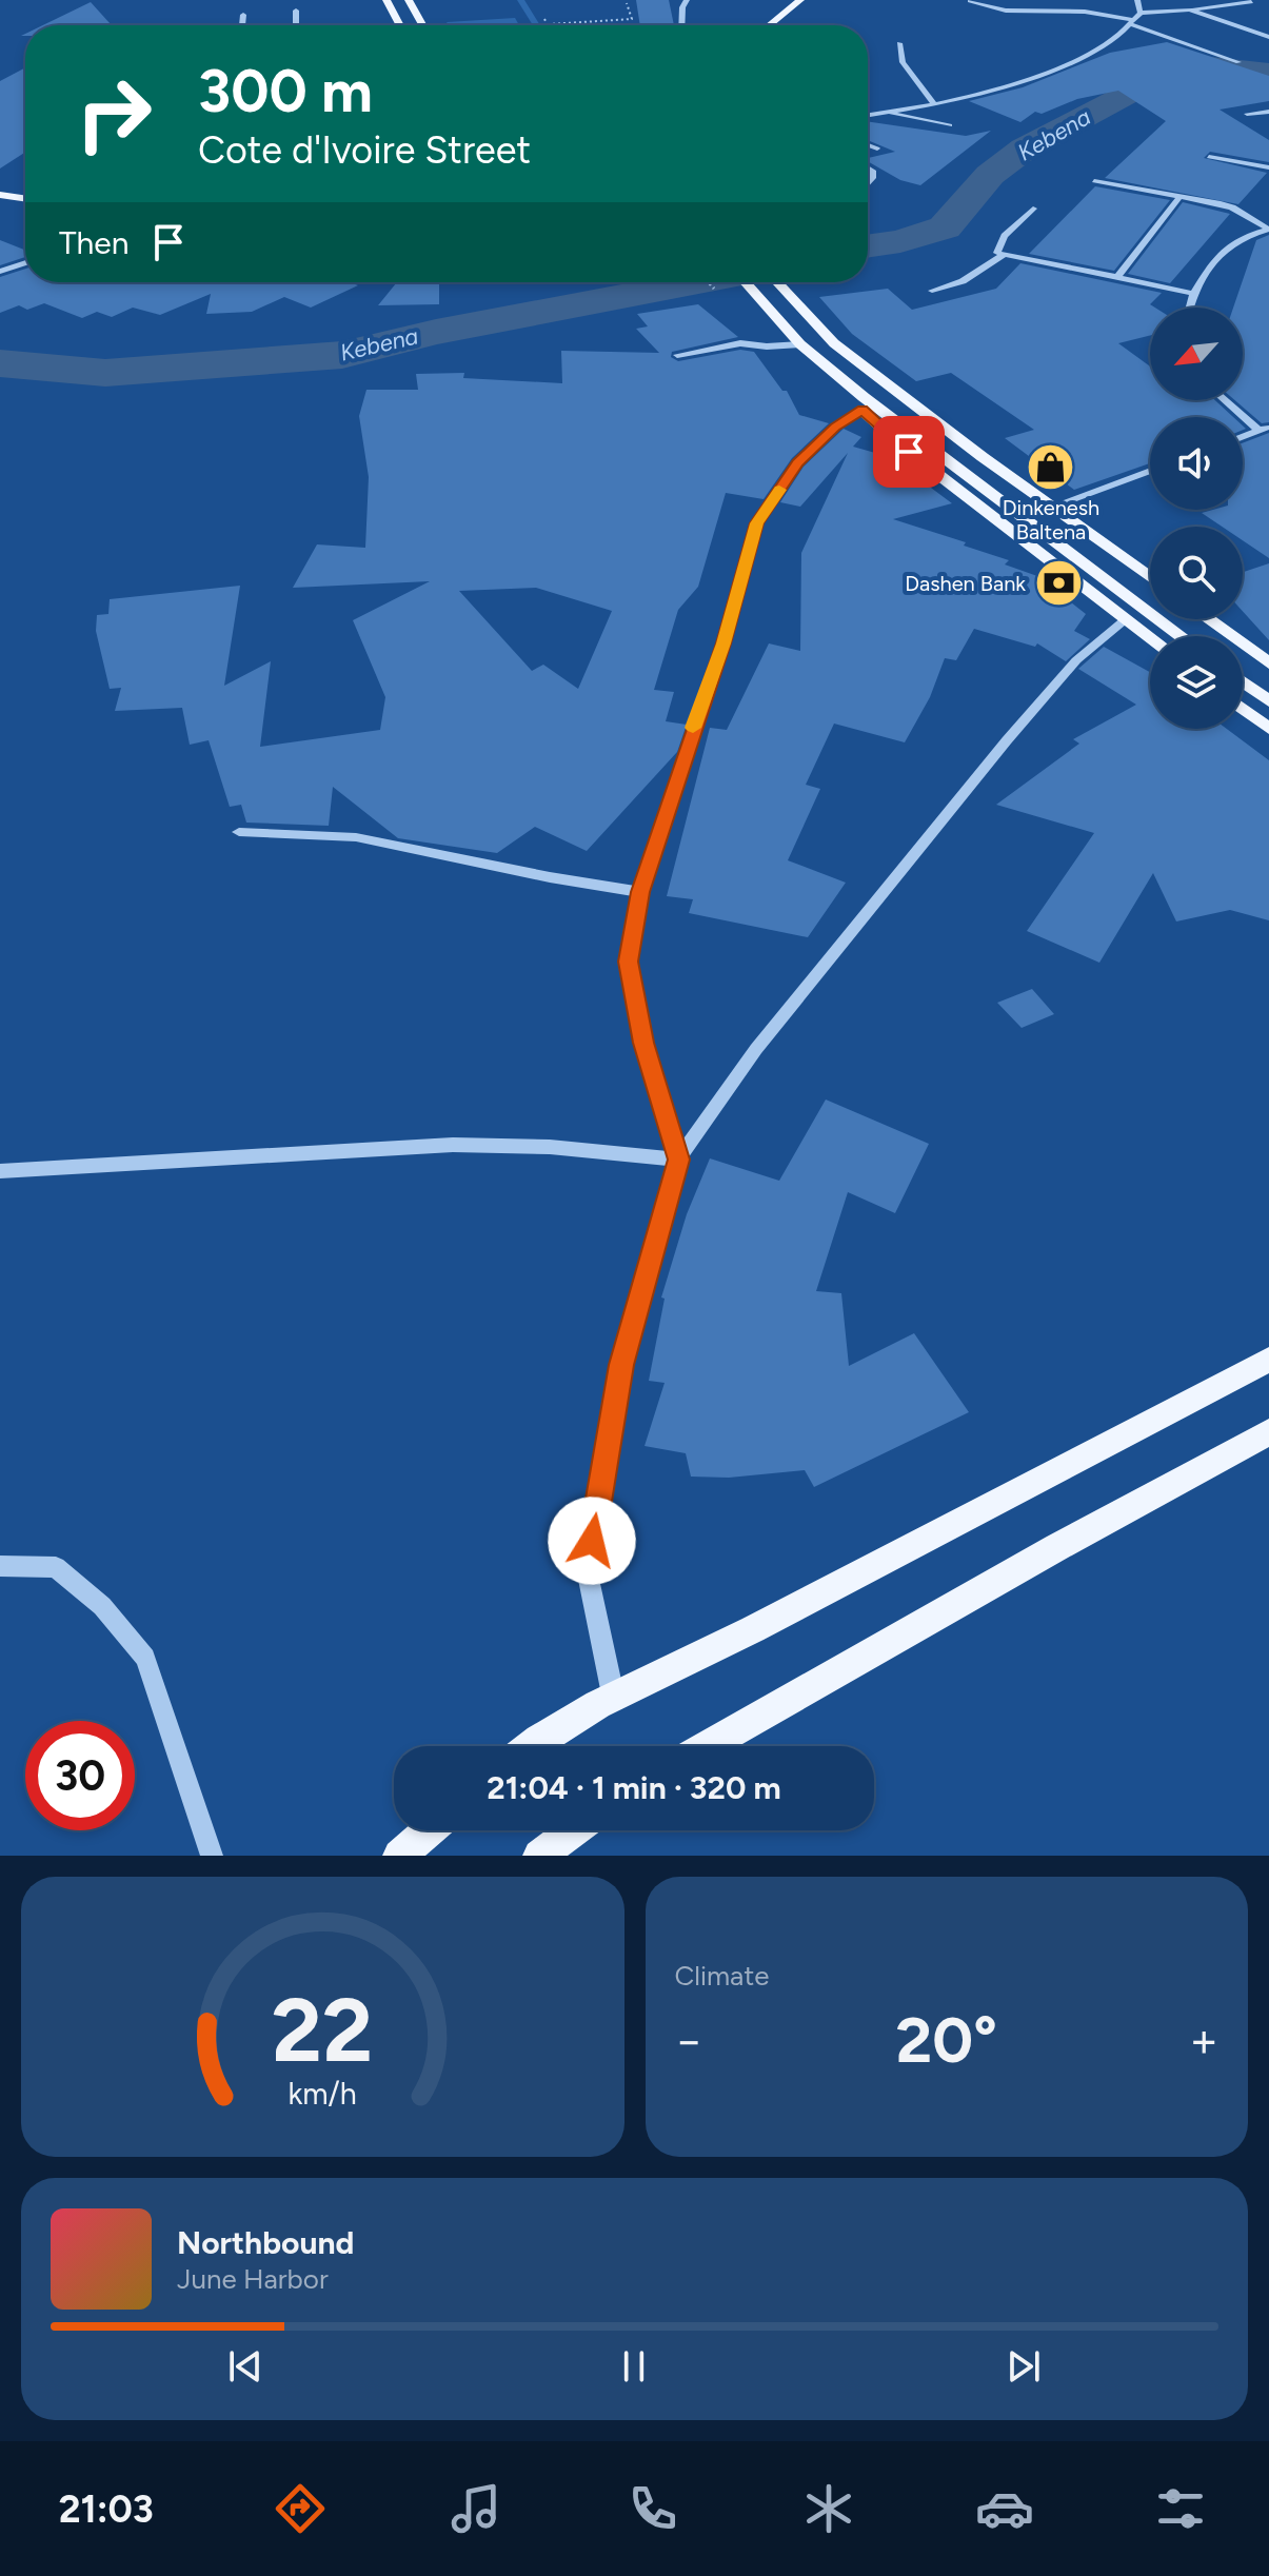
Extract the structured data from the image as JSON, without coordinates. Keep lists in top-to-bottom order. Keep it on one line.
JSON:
{"water":["Kebena"],"places":{"shop":["Dinkenesh Baltena"],"bank":["Dashen Bank"]},"north":"bottom left","page":{"turn":["300 m","Cote d'Ivoire Street"],"then":"Then","limit":"30","trip":"21:04 · 1 min · 320 m","tile":"Climate","heat":["−","20°","+"],"song":["Northbound","June Harbor"],"tabs":"21:03","gauge":["22","km/h"]}}
